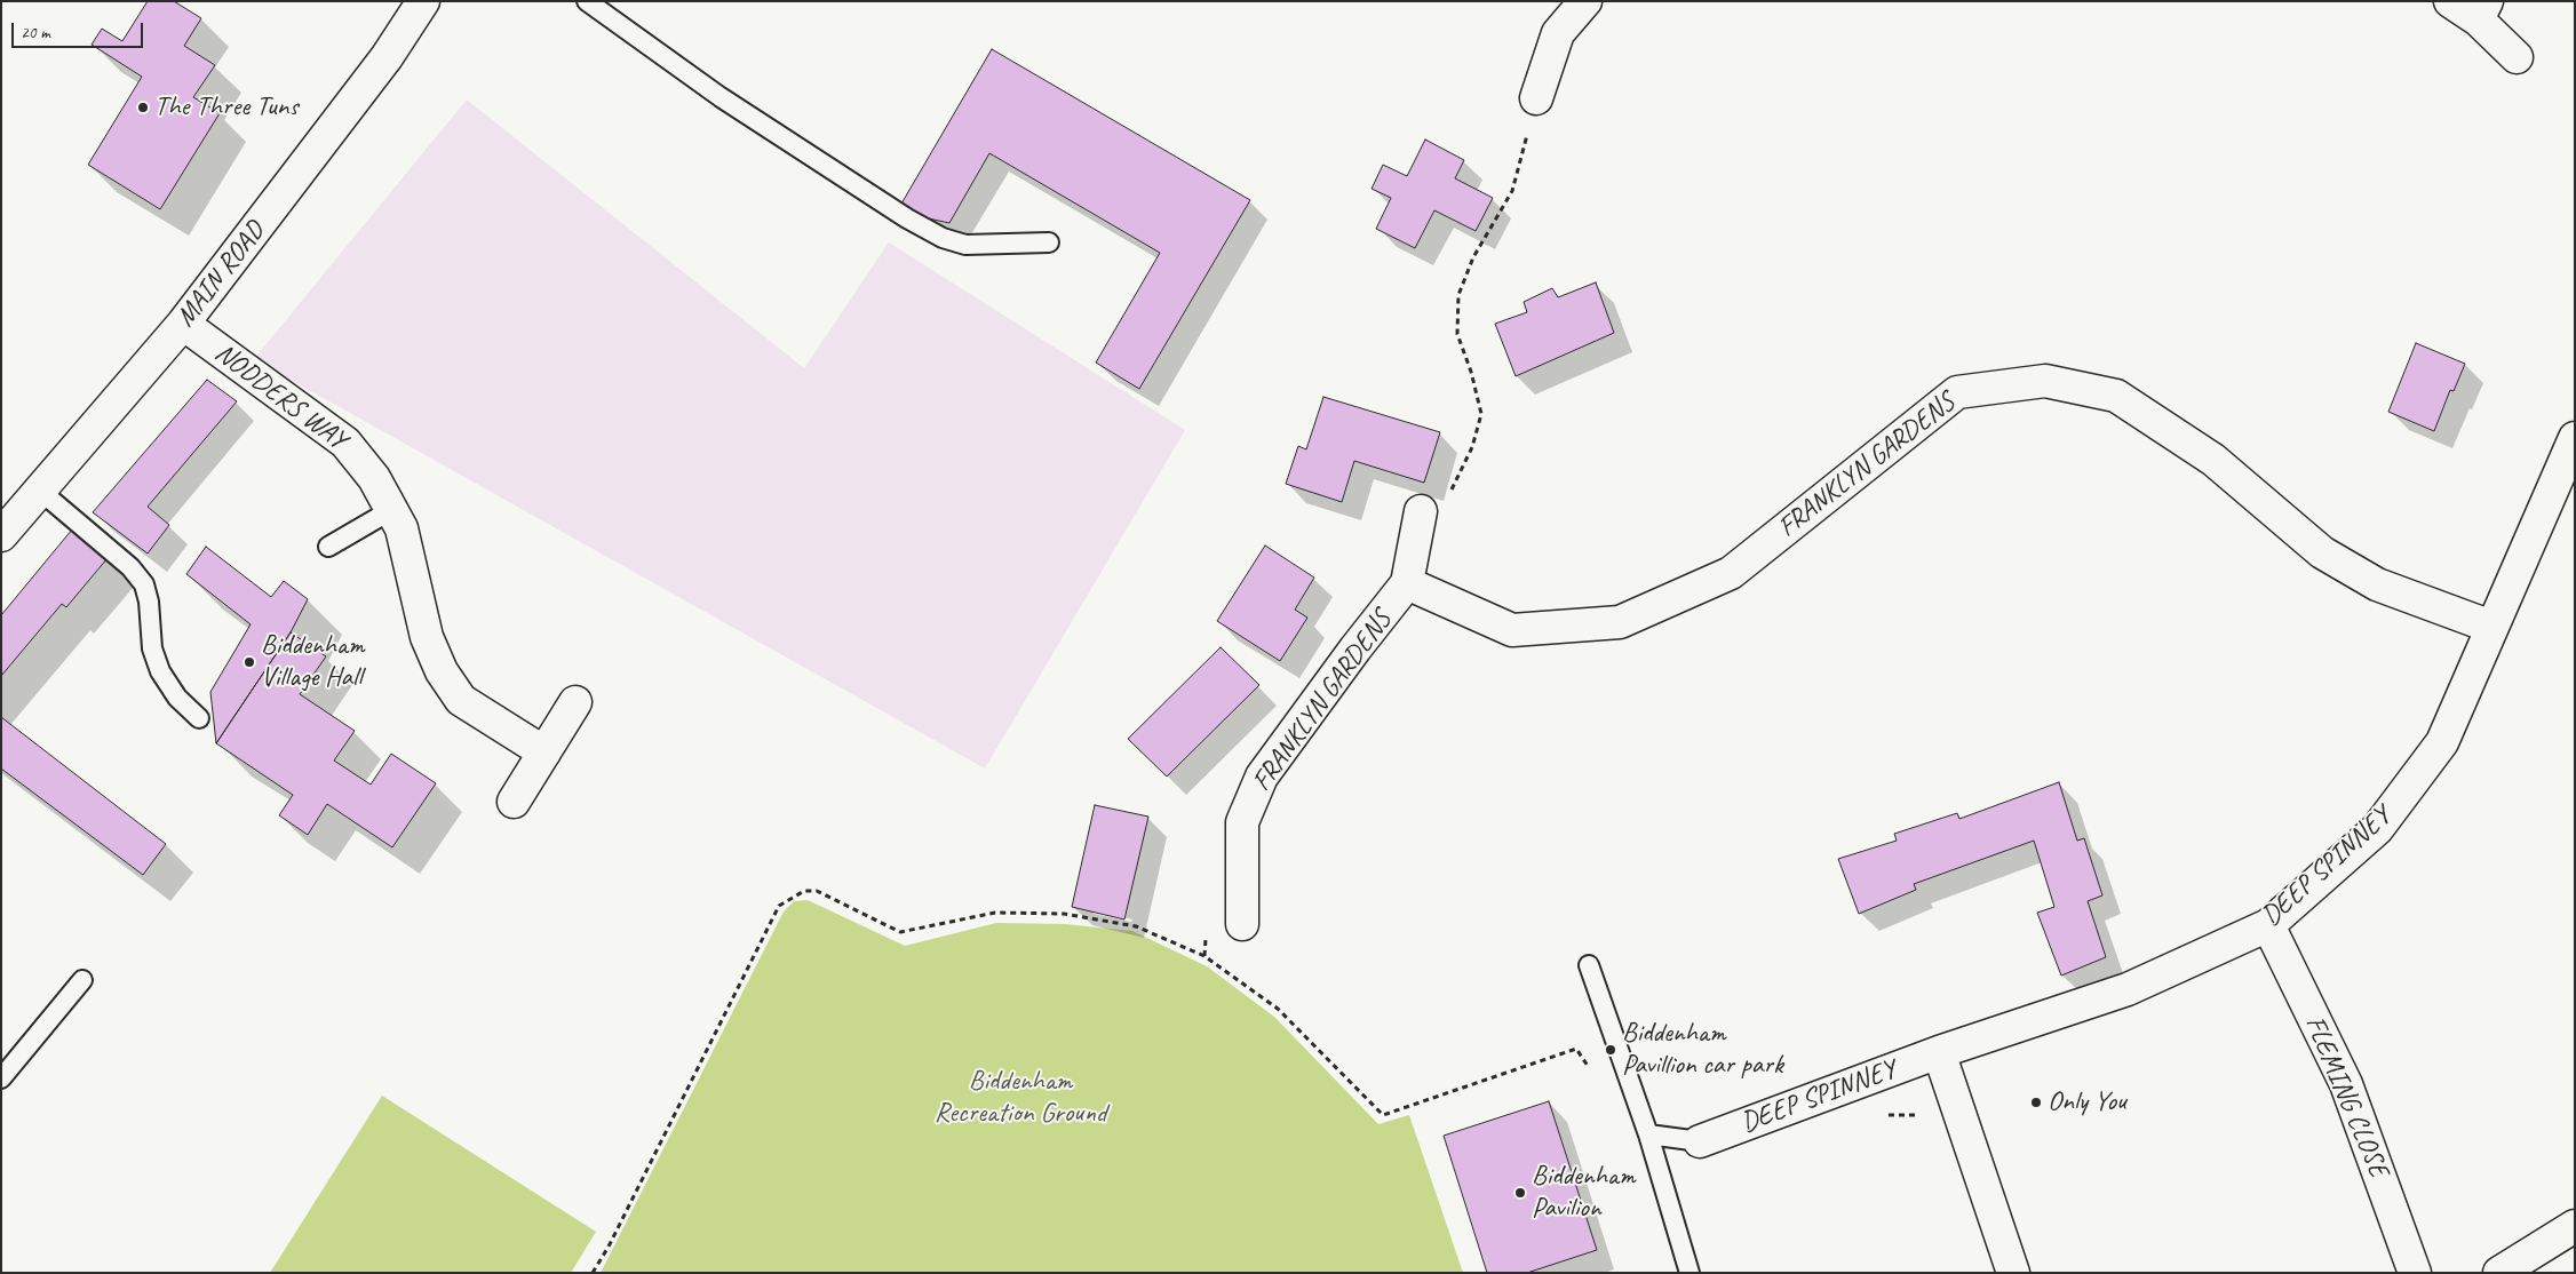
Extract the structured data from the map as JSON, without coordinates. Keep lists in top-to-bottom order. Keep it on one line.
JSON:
{"streets":{"street":["MAIN ROAD","NODDERS WAY","FRANKLYN GARDENS","DEEP SPINNEY","FLEMING CLOSE"]},"crossings":[["MAIN ROAD","NODDERS WAY"],["FRANKLYN GARDENS","DEEP SPINNEY"],["DEEP SPINNEY","FLEMING CLOSE"]],"parks":["Biddenham Recreation Ground"],"places":["The Three Tuns","Biddenham Village Hall","Biddenham Pavillion car park","Only You","Biddenham Pavilion"],"scale_bar":"20 m"}
